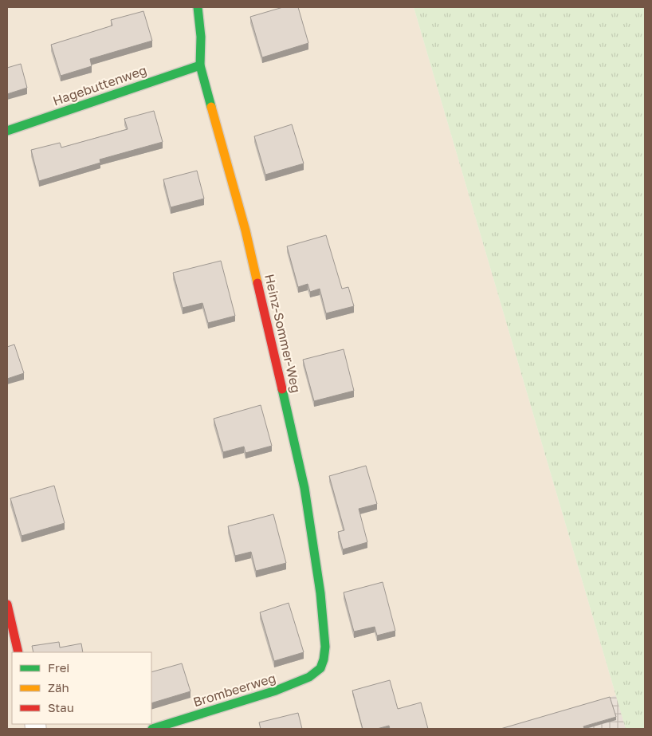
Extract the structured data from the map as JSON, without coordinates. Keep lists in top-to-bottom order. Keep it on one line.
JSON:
{"streets":{"street":["Hagebuttenweg","Heinz-Sommer-Weg","Brombeerweg"]},"crossings":[["Hagebuttenweg","Heinz-Sommer-Weg"],["Heinz-Sommer-Weg","Brombeerweg"]],"legend":["Frei","Zäh","Stau"]}
